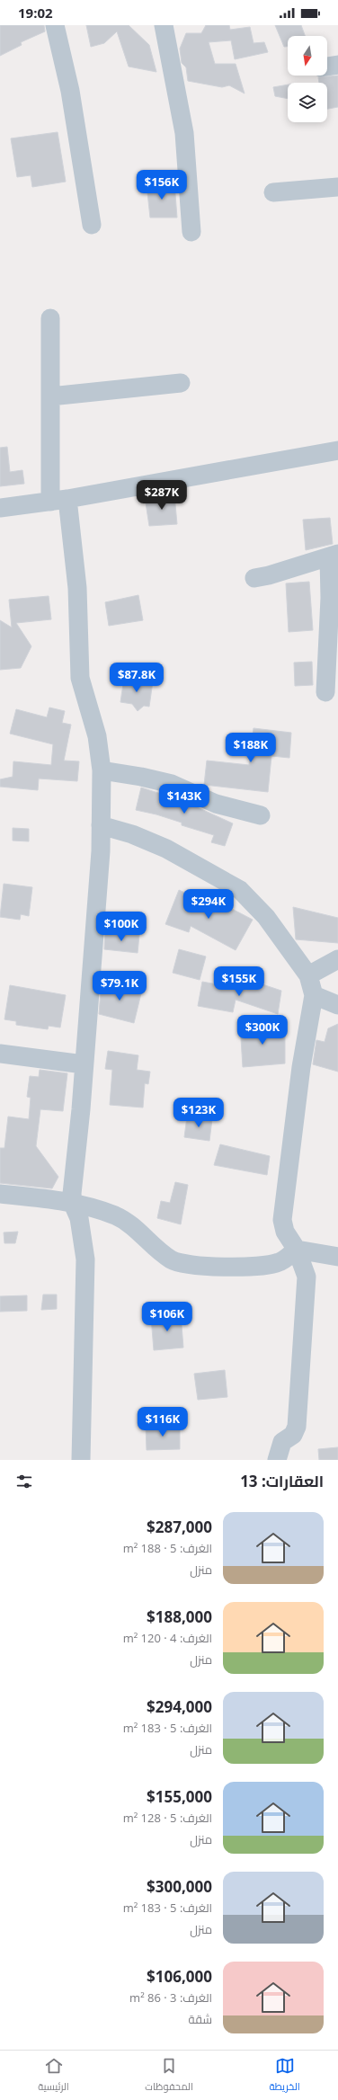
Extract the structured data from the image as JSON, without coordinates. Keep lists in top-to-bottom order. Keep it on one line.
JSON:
{"north":"bottom","page":{"status":"19:02","price":["$156K","$287K","$87.8K","$188K","$143K","$294K","$100K","$155K","$79.1K","$300K","$123K","$106K","$116K"],"heading":"العقارات: 13","list":[{"name":"$287,000","note":"الغرف: 5 · 188 m² · منزل"},{"name":"$188,000","note":"الغرف: 4 · 120 m² · منزل"},{"name":"$294,000","note":"الغرف: 5 · 183 m² · منزل"},{"name":"$155,000","note":"الغرف: 5 · 128 m² · منزل"},{"name":"$300,000","note":"الغرف: 5 · 183 m² · منزل"},{"name":"$106,000","note":"الغرف: 3 · 86 m² · شقة"}],"tabs":["الخريطة","المحفوظات","الرئيسية"]}}
